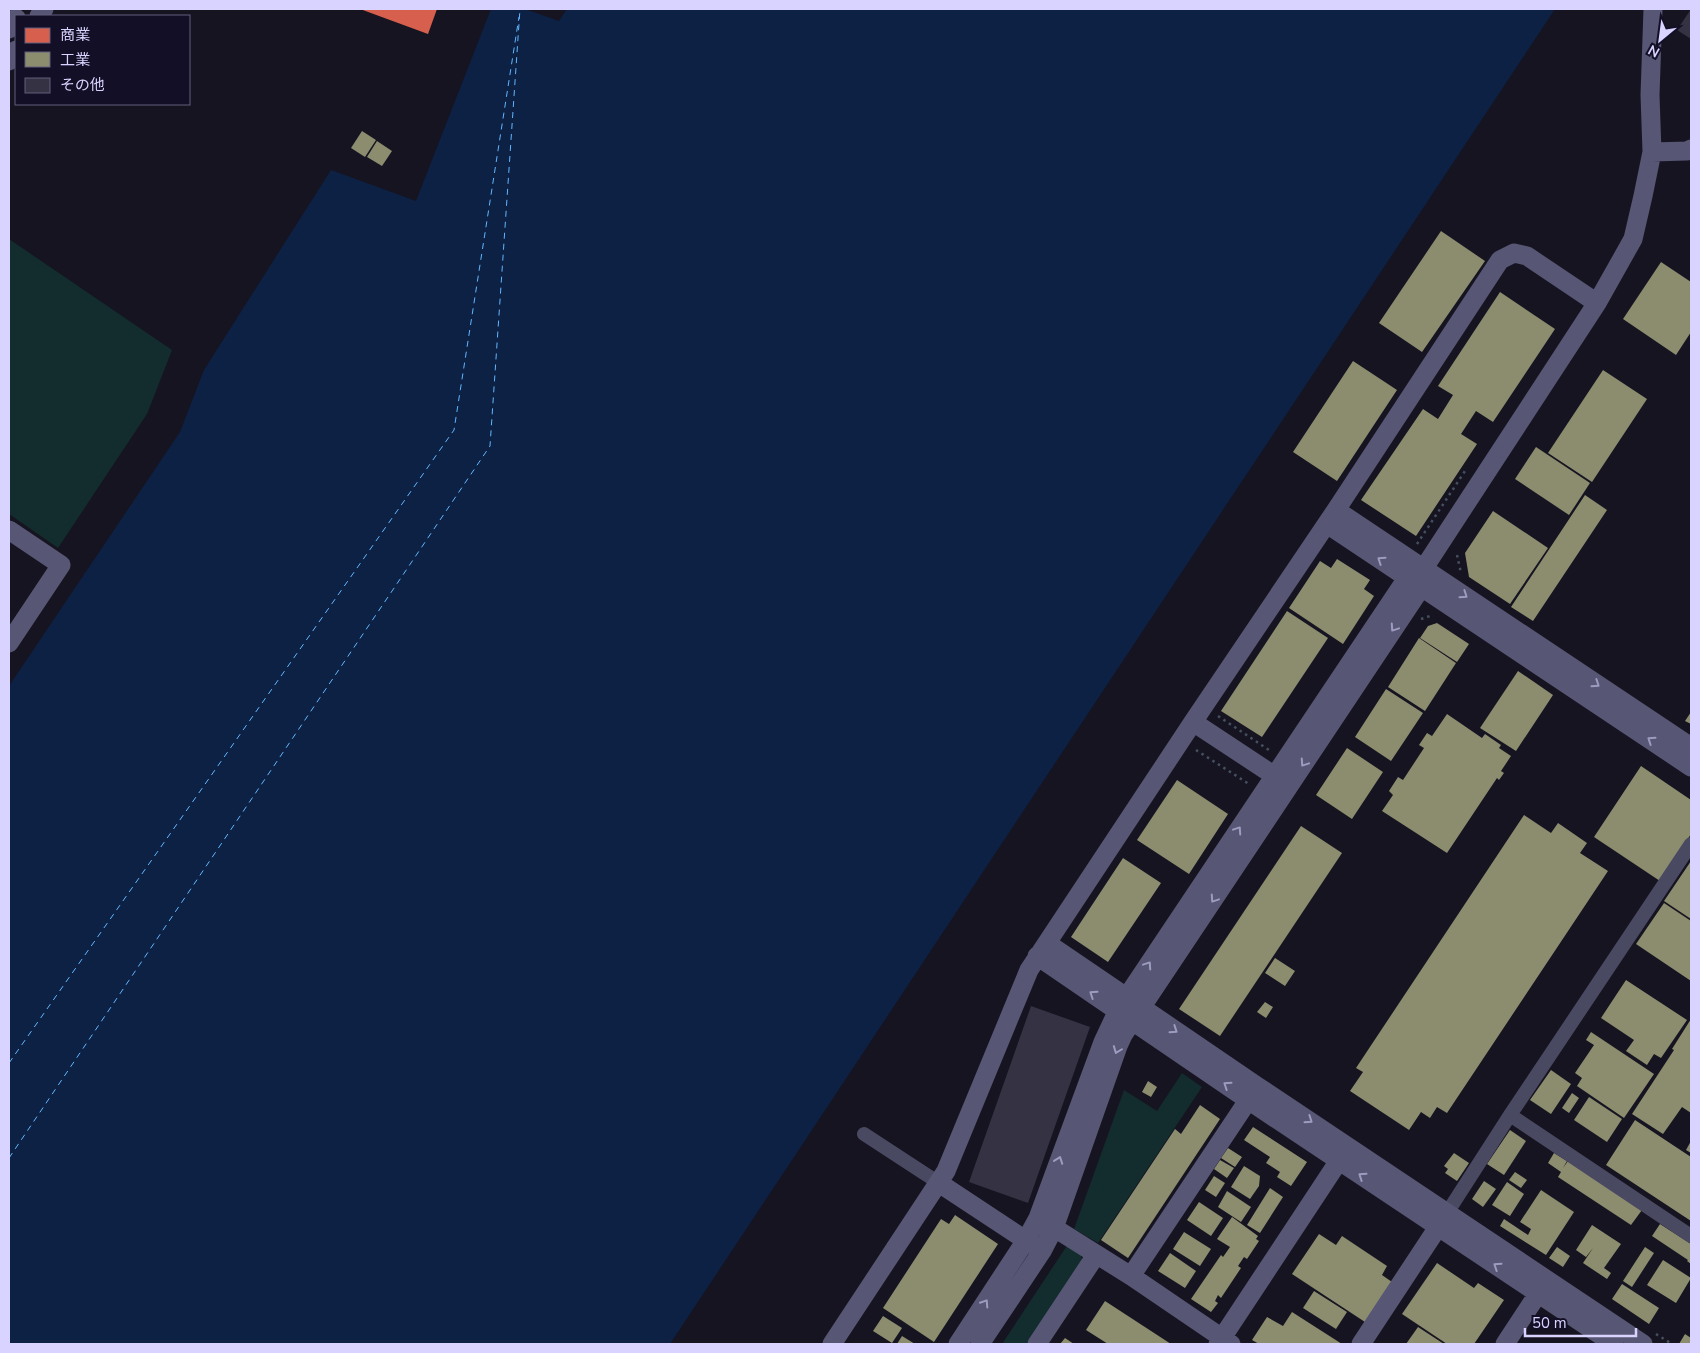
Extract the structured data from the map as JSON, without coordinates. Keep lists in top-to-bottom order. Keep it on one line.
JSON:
{"legend":["商業","工業","その他"],"scale_bar":"50 m","north":"bottom left"}
